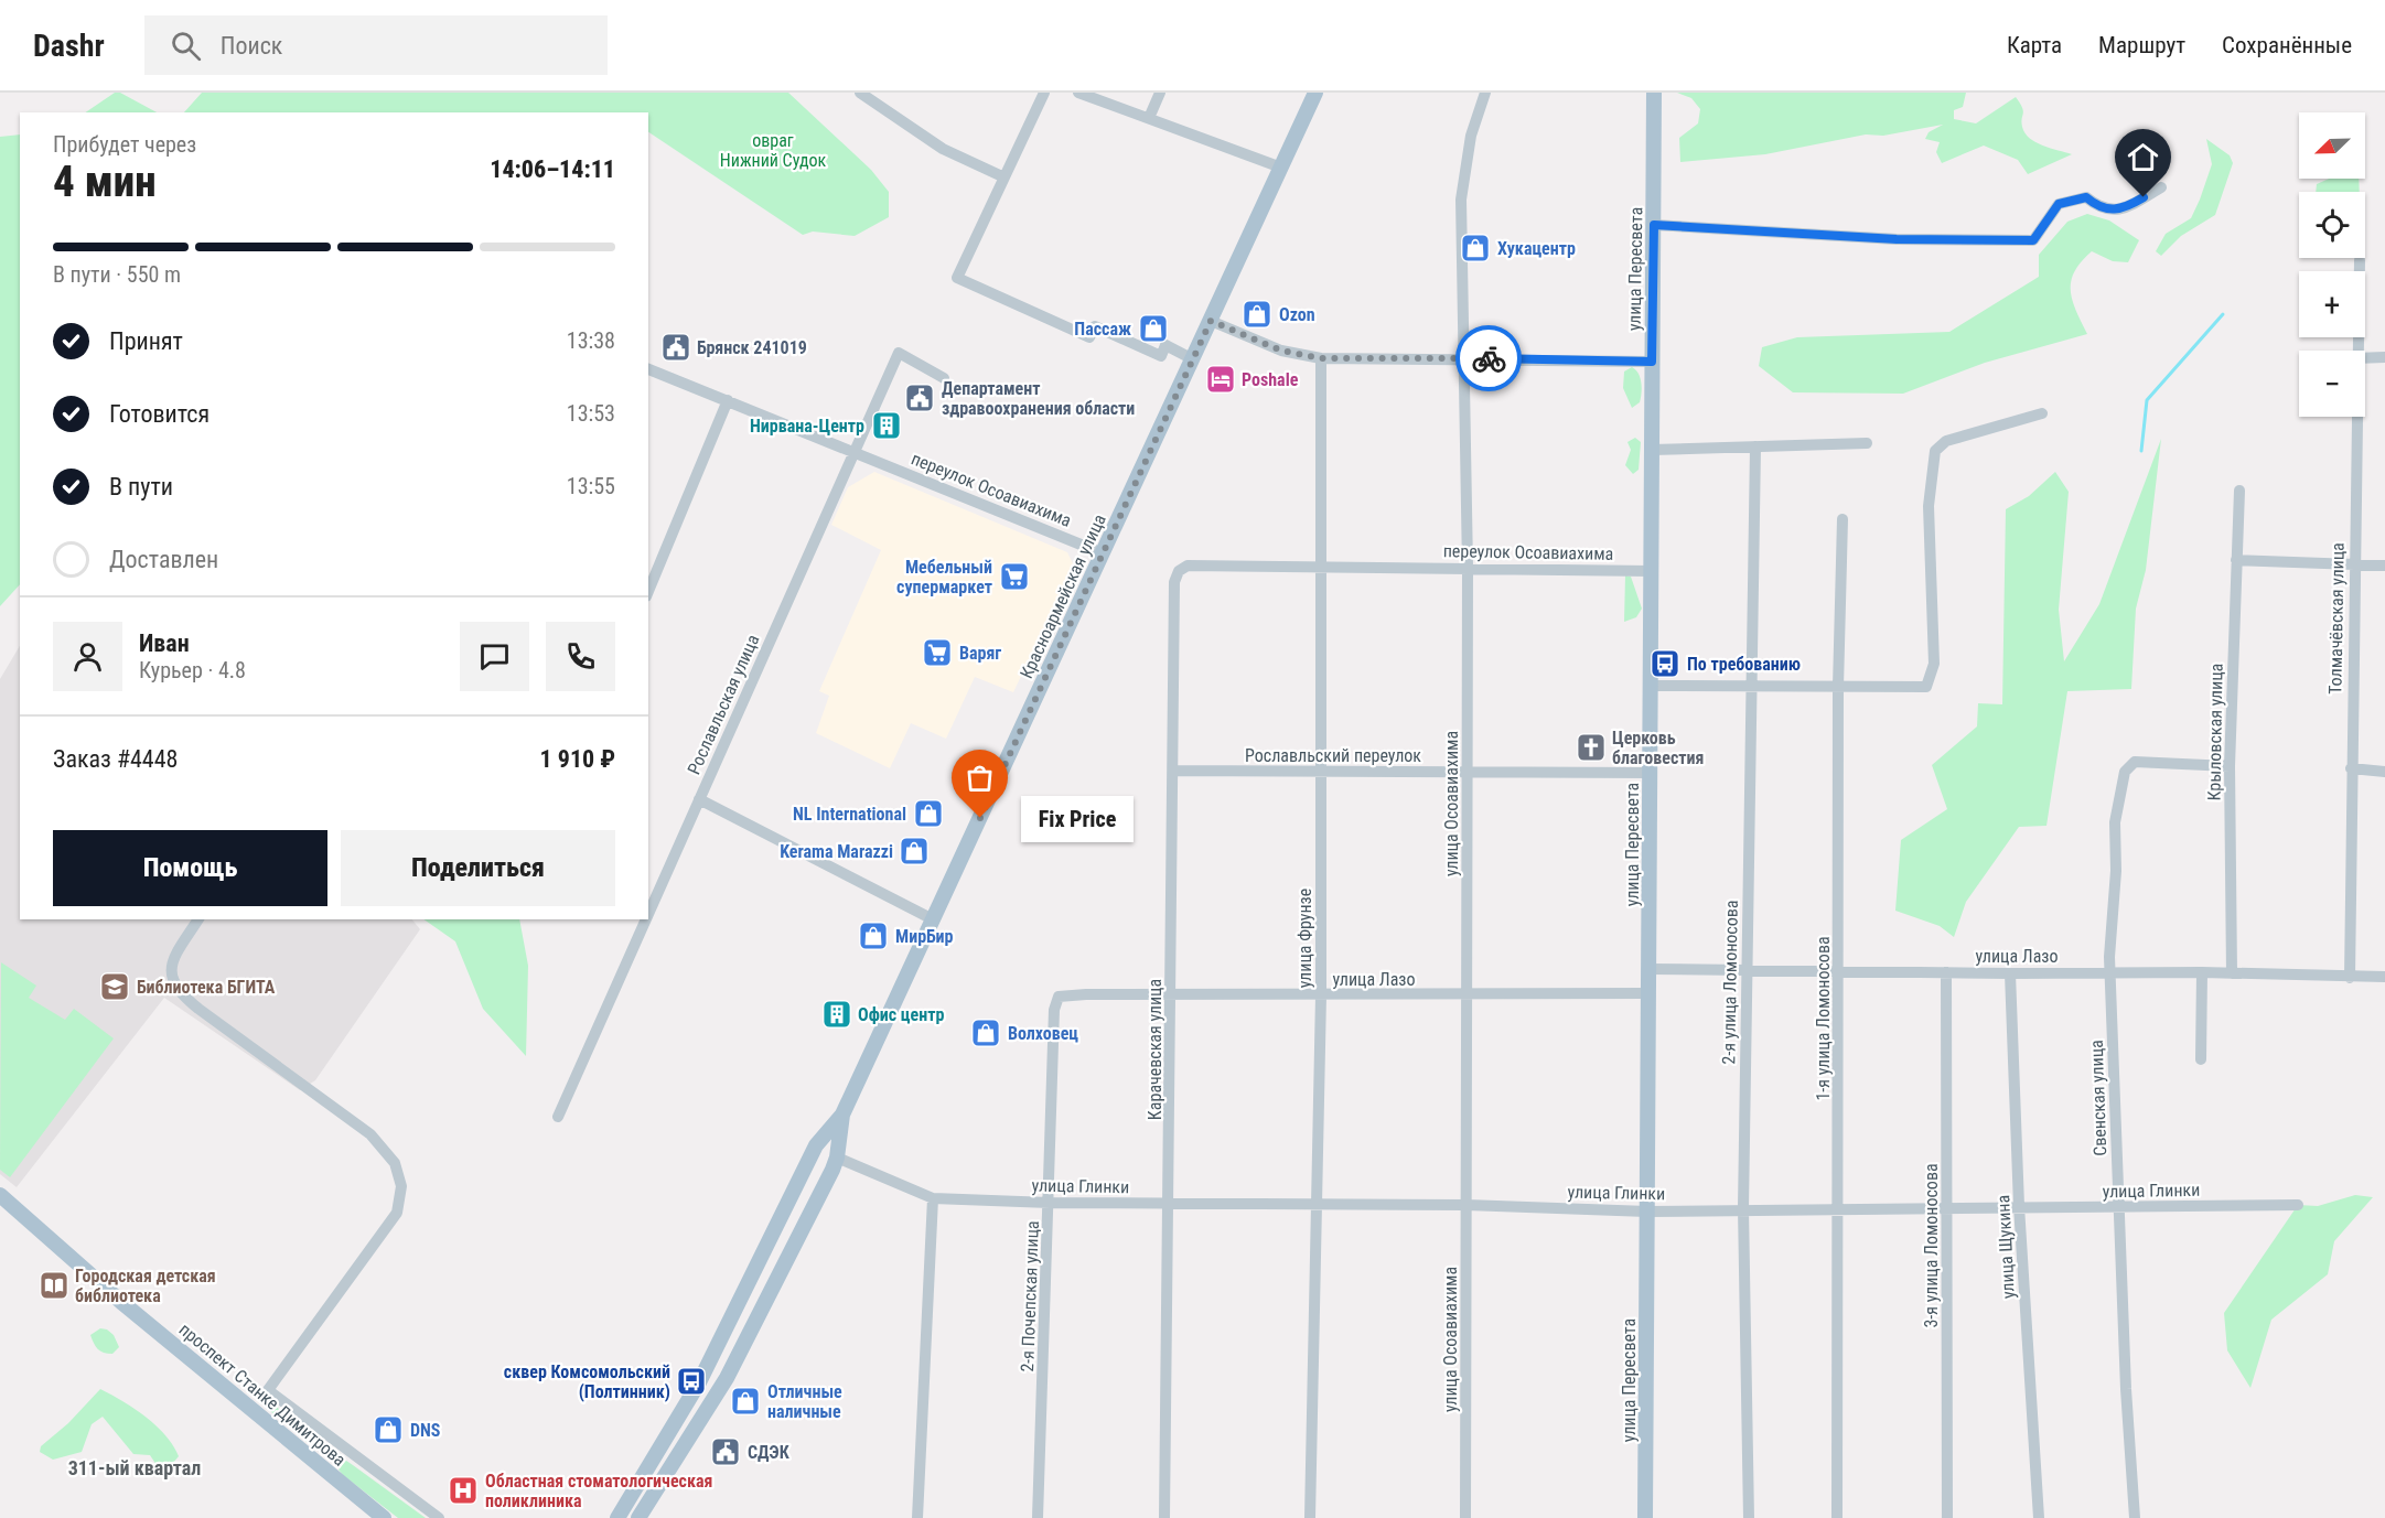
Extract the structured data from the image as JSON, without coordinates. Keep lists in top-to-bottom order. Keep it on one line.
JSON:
{"streets":{"main road":["улица Пересвета","Красноармейская улица","проспект Станке Димитрова"],"street":["переулок Осоавиахима","Толмачёвская улица","Рославльская улица","Крыловская улица","Рославльский переулок","улица Осоавиахима","улица Фрунзе","улица Лазо","2-я улица Ломоносова","1-я улица Ломоносова","Карачевская улица","Свенская улица","улица Глинки","3-я улица Ломоносова","улица Щукина","2-я Почепская улица"]},"crossings":[["улица Пересвета","переулок Осоавиахима"],["улица Пересвета","Рославльский переулок"],["улица Пересвета","улица Лазо"],["улица Пересвета","улица Глинки"],["переулок Осоавиахима","Красноармейская улица"],["переулок Осоавиахима","Рославльская улица"],["переулок Осоавиахима","улица Осоавиахима"],["переулок Осоавиахима","улица Фрунзе"],["переулок Осоавиахима","Карачевская улица"],["Толмачёвская улица","улица Лазо"],["Крыловская улица","улица Лазо"],["Крыловская улица","Свенская улица"],["Рославльский переулок","улица Осоавиахима"],["Рославльский переулок","улица Фрунзе"],["Рославльский переулок","Карачевская улица"],["улица Осоавиахима","улица Лазо"],["улица Осоавиахима","улица Глинки"],["улица Фрунзе","улица Лазо"],["улица Фрунзе","улица Глинки"],["улица Лазо","2-я улица Ломоносова"],["улица Лазо","1-я улица Ломоносова"],["улица Лазо","Карачевская улица"],["улица Лазо","Свенская улица"],["улица Лазо","3-я улица Ломоносова"],["улица Лазо","улица Щукина"],["улица Лазо","2-я Почепская улица"],["2-я улица Ломоносова","улица Глинки"],["1-я улица Ломоносова","улица Глинки"],["Карачевская улица","улица Глинки"],["Свенская улица","улица Глинки"],["улица Глинки","3-я улица Ломоносова"],["улица Глинки","улица Щукина"],["улица Глинки","2-я Почепская улица"]],"districts":["311-ый квартал"],"parks":["овраг Нижний Судок"],"places":{"shop":["Хукацентр","Ozon","Пассаж","NL International","Kerama Marazzi","МирБир","Волховец","Отличные наличные","DNS"],"public building":["Брянск 241019","Департамент здравоохранения области","СДЭК"],"hotel":["Poshale"],"building":["Нирвана-Центр","Офис центр"],"supermarket":["Мебельный супермаркет","Варяг"],"bus stop":["По требованию","сквер Комсомольский (Полтинник)"],"church":["Церковь благовестия"],"other":["Fix Price"],"school or university":["Библиотека БГИТА"],"library":["Городская детская библиотека"],"hospital":["Областная стоматологическая поликлиника"]},"north":"bottom left","page":{"header":"Dashr","search":"Поиск","nav":["Карта","Маршрут","Сохранённые"],"map_buttons":["+","−"],"heading":["4 мин","Прибудет через","14:06–14:11"],"panel":["Иван","Курьер · 4.8","Заказ #4448","1 910 ₽"],"bar":"В пути · 550 m","list":[["Принят","13:38"],["Готовится","13:53"],["В пути","13:55"],"Доставлен"],"bubble":"Fix Price","buttons":["Помощь","Поделиться"]}}
